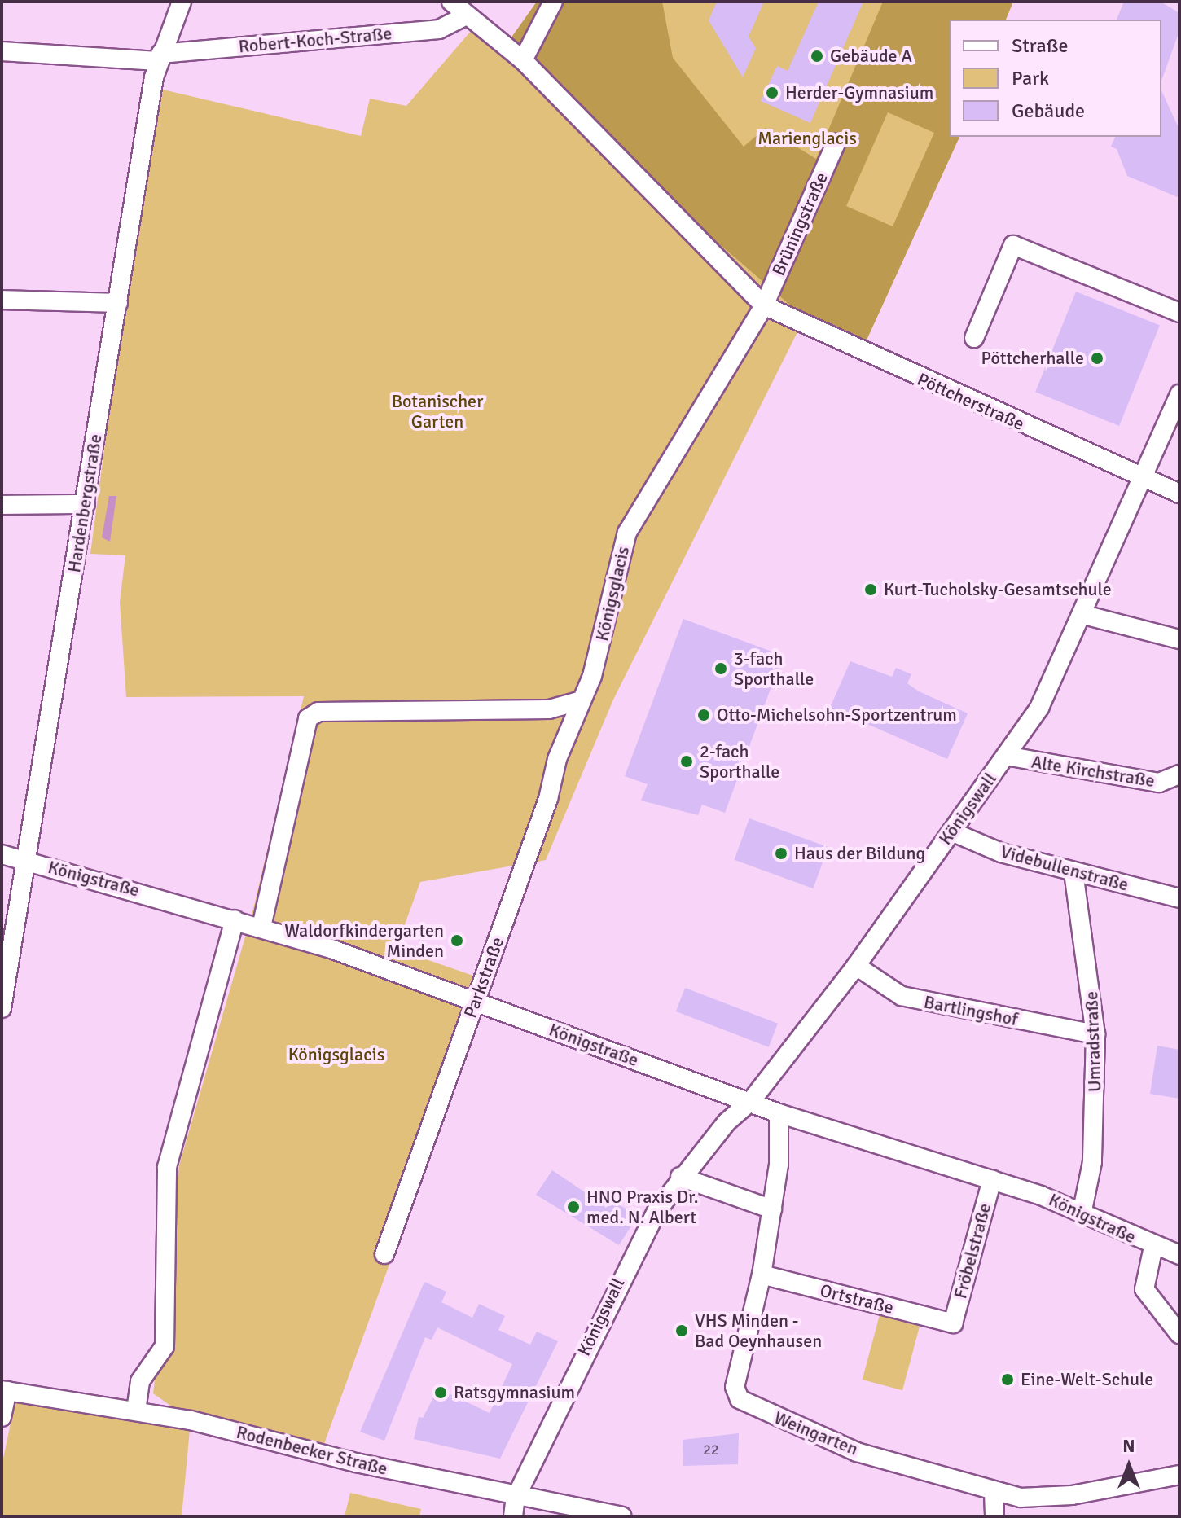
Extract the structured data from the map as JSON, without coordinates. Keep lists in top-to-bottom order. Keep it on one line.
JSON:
{"streets":{"street":["Robert-Koch-Straße","Brüningstraße","Pöttcherstraße","Hardenbergstraße","Königsglacis","Alte Kirchstraße","Königswall","Videbullenstraße","Königstraße","Parkstraße","Bartlingshof","Umradstraße","Fröbelstraße","Ortstraße","Weingarten","Rodenbecker Straße"]},"crossings":[["Robert-Koch-Straße","Hardenbergstraße"],["Brüningstraße","Pöttcherstraße"],["Brüningstraße","Königsglacis"],["Pöttcherstraße","Königsglacis"],["Pöttcherstraße","Königswall"],["Hardenbergstraße","Königstraße"],["Königsglacis","Parkstraße"],["Alte Kirchstraße","Königswall"],["Königswall","Videbullenstraße"],["Königswall","Königstraße"],["Königswall","Bartlingshof"],["Königswall","Rodenbecker Straße"],["Videbullenstraße","Umradstraße"],["Königstraße","Parkstraße"],["Königstraße","Umradstraße"],["Königstraße","Fröbelstraße"],["Königstraße","Weingarten"],["Bartlingshof","Umradstraße"],["Fröbelstraße","Ortstraße"],["Ortstraße","Weingarten"]],"parks":["Marienglacis","Botanischer Garten","Königsglacis"],"places":["Gebäude A","Herder-Gymnasium","Pöttcherhalle","Kurt-Tucholsky-Gesamtschule","3-fach Sporthalle","Otto-Michelsohn-Sportzentrum","2-fach Sporthalle","Haus der Bildung","Waldorfkindergarten Minden","HNO Praxis Dr. med. N. Albert","VHS Minden - Bad Oeynhausen","Eine-Welt-Schule","Ratsgymnasium"],"house_numbers":["22"],"legend":["Straße","Park","Gebäude"],"north":"top"}
